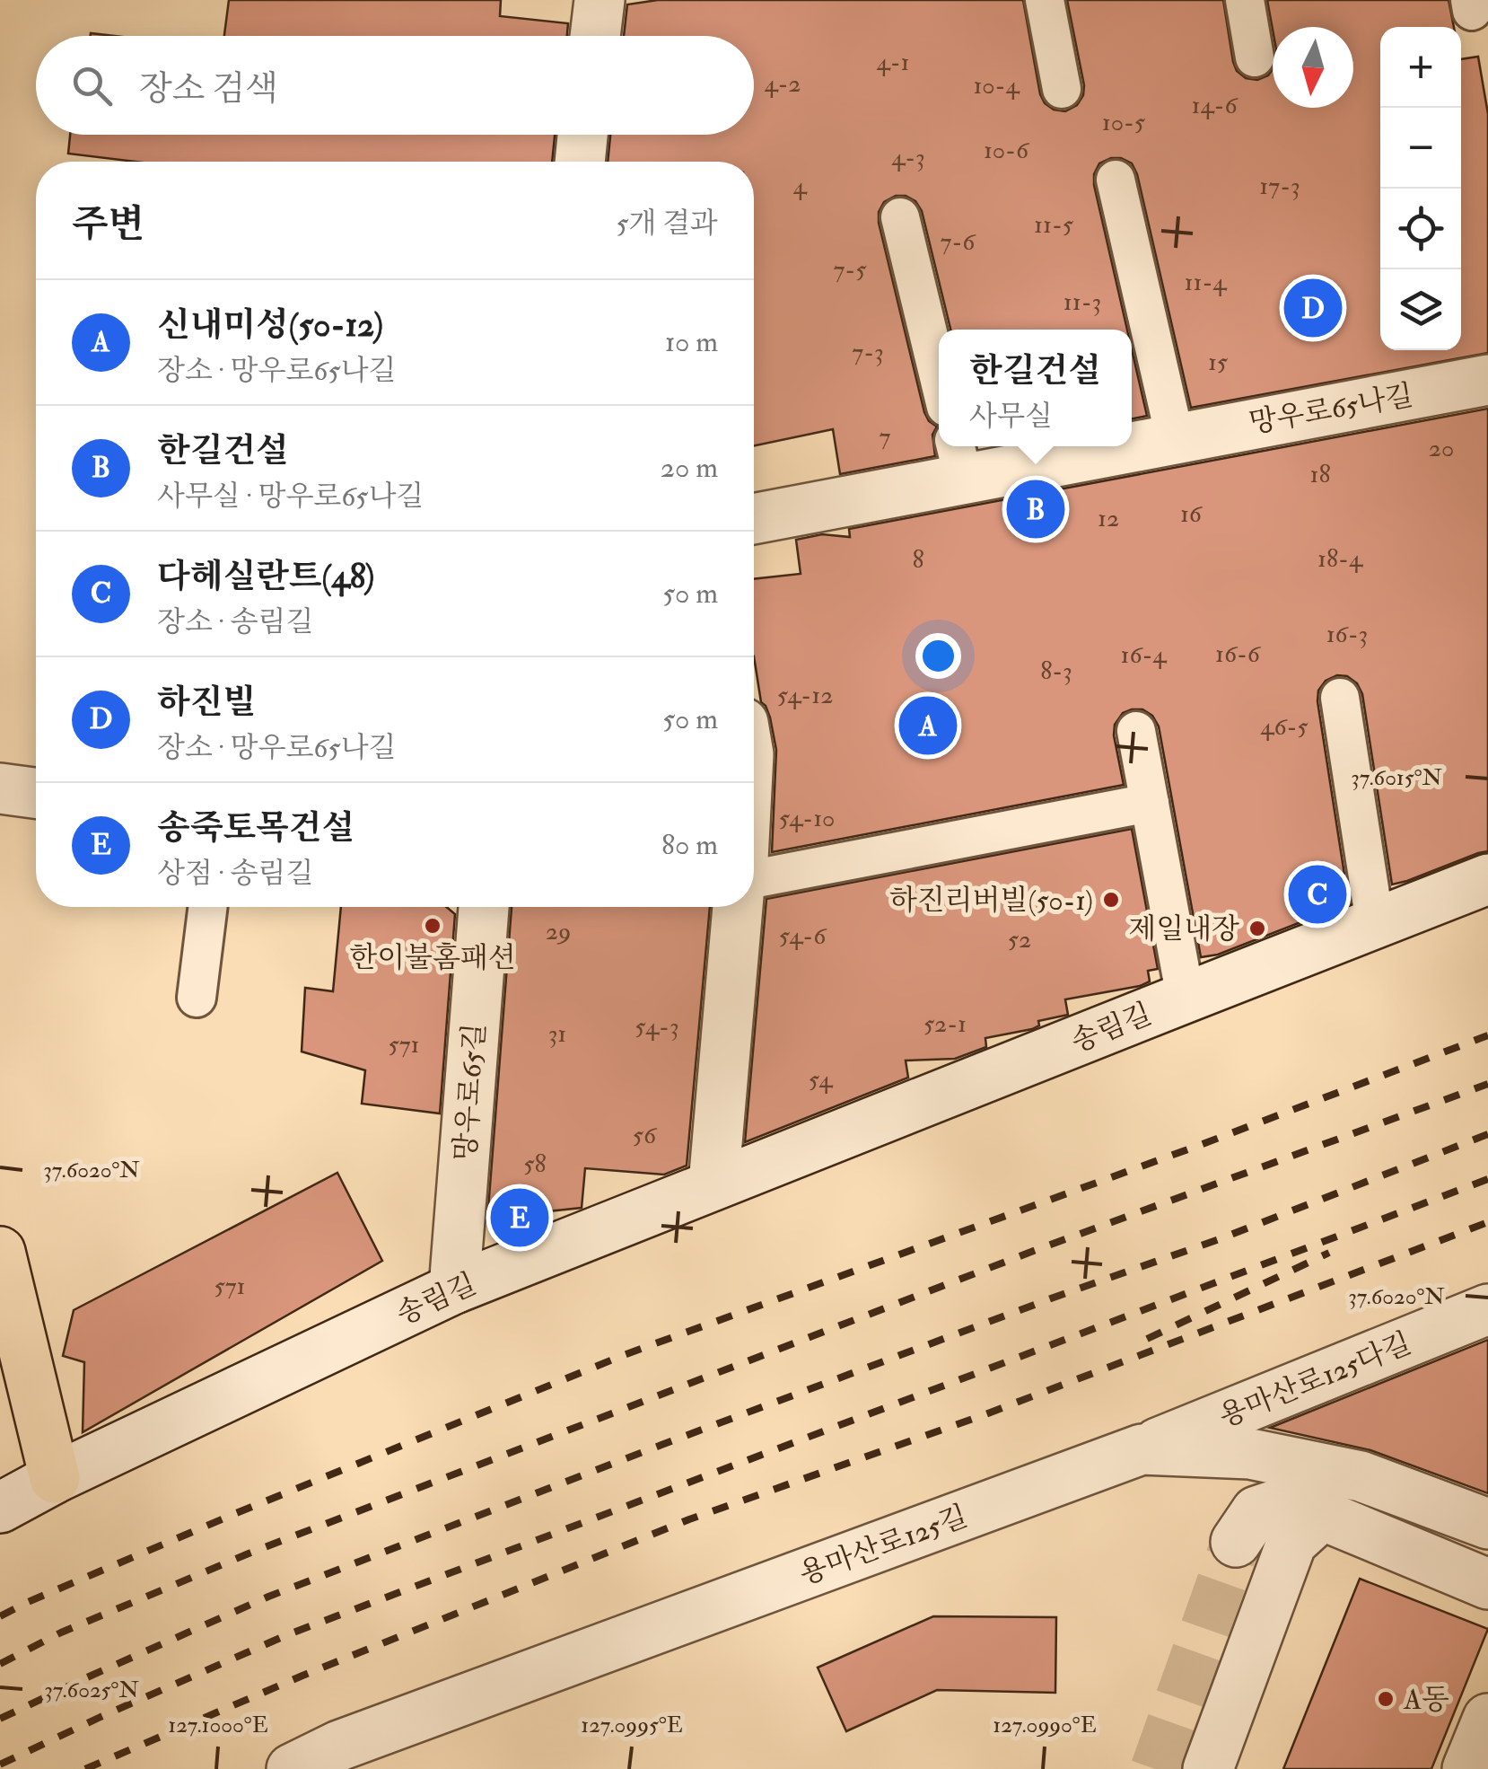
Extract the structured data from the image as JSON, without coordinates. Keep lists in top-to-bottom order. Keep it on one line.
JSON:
{"streets":{"street":["망우로65나길","송림길","망우로65길","용마산로125다길","용마산로125길"]},"crossings":[["송림길","망우로65길"],["용마산로125다길","용마산로125길"]],"places":["하진리버빌(50-1)","한이불홈패션","제일내장","A동"],"house_numbers":["4-1","4-2","10-4","14-6","10-5","10-6","4-3","4","17-3","11-5","7-6","7-5","11-4","11-3","7-3","15","7","20","18","16","12","18-4","8","16-3","16-6","16-4","8-3","54-12","46-5","54-10","29","54-6","52","52-1","54-3","31","571","54","56","58","571"],"north":"bottom","page":{"map_buttons":["+","−"],"search":"장소 검색","heading":["주변","5개 결과"],"pins":["D","B","A","C","E"],"list":[{"mark":"A","name":"신내미성(50-12)","note":"장소 · 망우로65나길","value":"10 m"},{"mark":"B","name":"한길건설","note":"사무실 · 망우로65나길","value":"20 m"},{"mark":"C","name":"다헤실란트(48)","note":"장소 · 송림길","value":"50 m"},{"mark":"D","name":"하진빌","note":"장소 · 망우로65나길","value":"50 m"},{"mark":"E","name":"송죽토목건설","note":"상점 · 송림길","value":"80 m"}],"popup":["한길건설","사무실"]},"coordinates":["37.6015°N","37.6020°N","37.6025°N","127.1000°E","127.0995°E","127.0990°E"]}
